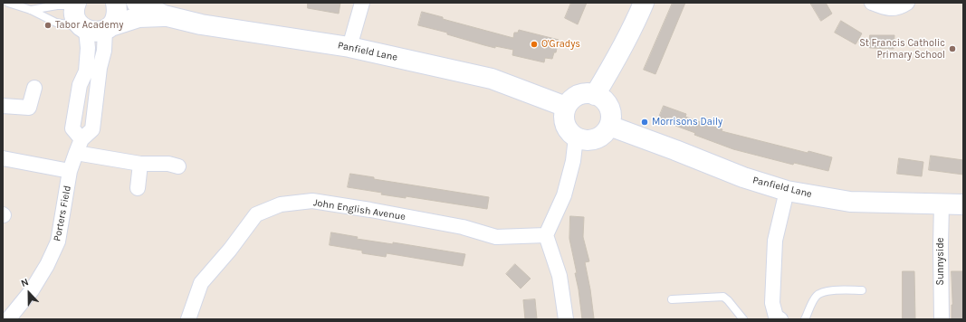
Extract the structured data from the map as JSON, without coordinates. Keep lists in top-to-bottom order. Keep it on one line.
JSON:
{"streets":{"street":["Panfield Lane","John English Avenue","Porters Field","Sunnyside"]},"crossings":[["Panfield Lane","Porters Field"],["Panfield Lane","Sunnyside"]],"places":["Tabor Academy","O'Gradys","St Francis Catholic Primary School","Morrisons Daily"],"north":"top"}
